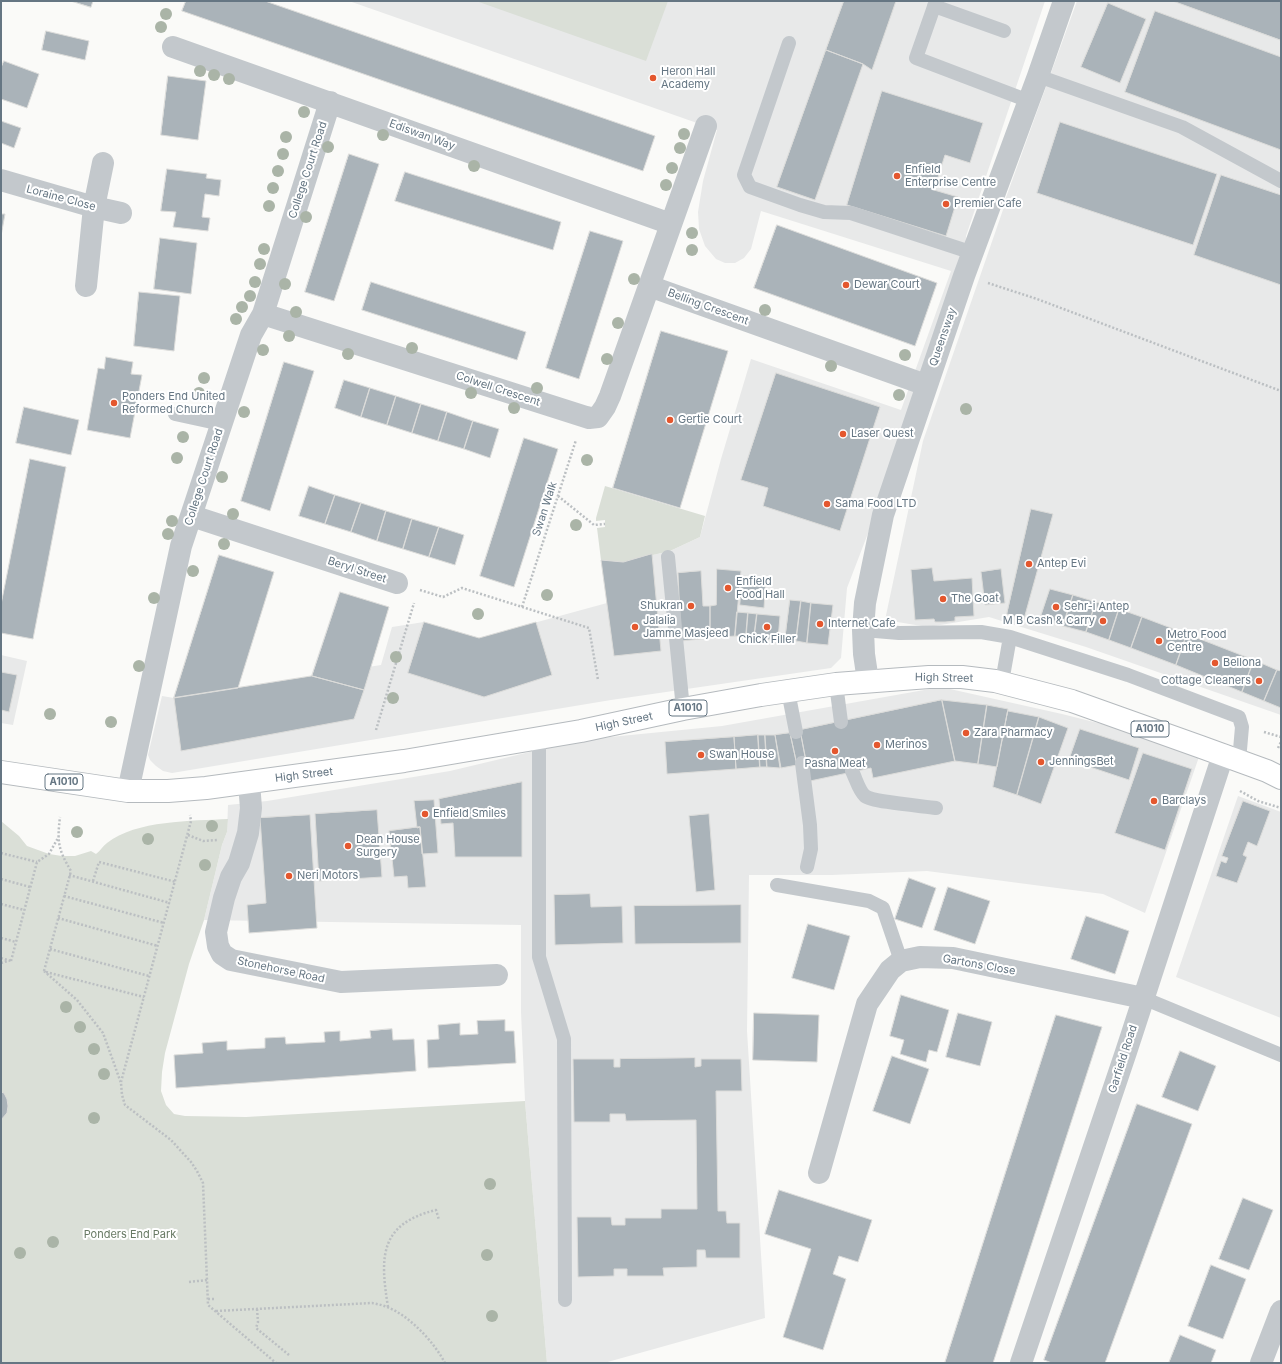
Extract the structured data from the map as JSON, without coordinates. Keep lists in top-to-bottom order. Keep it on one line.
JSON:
{"streets":{"main road":["High Street","A1010"],"street":["Ediswan Way","College Court Road","Loraine Close","Belling Crescent","Queensway","Colwell Crescent","Beryl Street","Gartons Close","Stonehorse Road","Garfield Road"],"path":["Swan Walk"]},"crossings":[["Ediswan Way","College Court Road"],["College Court Road","Colwell Crescent"],["College Court Road","Beryl Street"],["College Court Road","High Street"],["Belling Crescent","Queensway"],["Belling Crescent","Colwell Crescent"],["Queensway","High Street"],["Colwell Crescent","Swan Walk"],["Swan Walk","Beryl Street"],["High Street","Stonehorse Road"],["High Street","Garfield Road"],["Gartons Close","Garfield Road"]],"parks":["Ponders End Park"],"places":["Heron Hall Academy","Enfield Enterprise Centre","Premier Cafe","Dewar Court","Ponders End United Reformed Church","Gertie Court","Laser Quest","Sama Food LTD","Antep Evi","Enfield Food Hall","The Goat","Shukran","Sehr-i Antep","M B Cash & Carry","Internet Cafe","Jalalia Jamme Masjeed","Chick Filler","Metro Food Centre","Bellona","Cottage Cleaners","Zara Pharmacy","Merinos","Pasha Meat","Swan House","JenningsBet","Barclays","Enfield Smiles","Dean House Surgery","Neri Motors"]}
